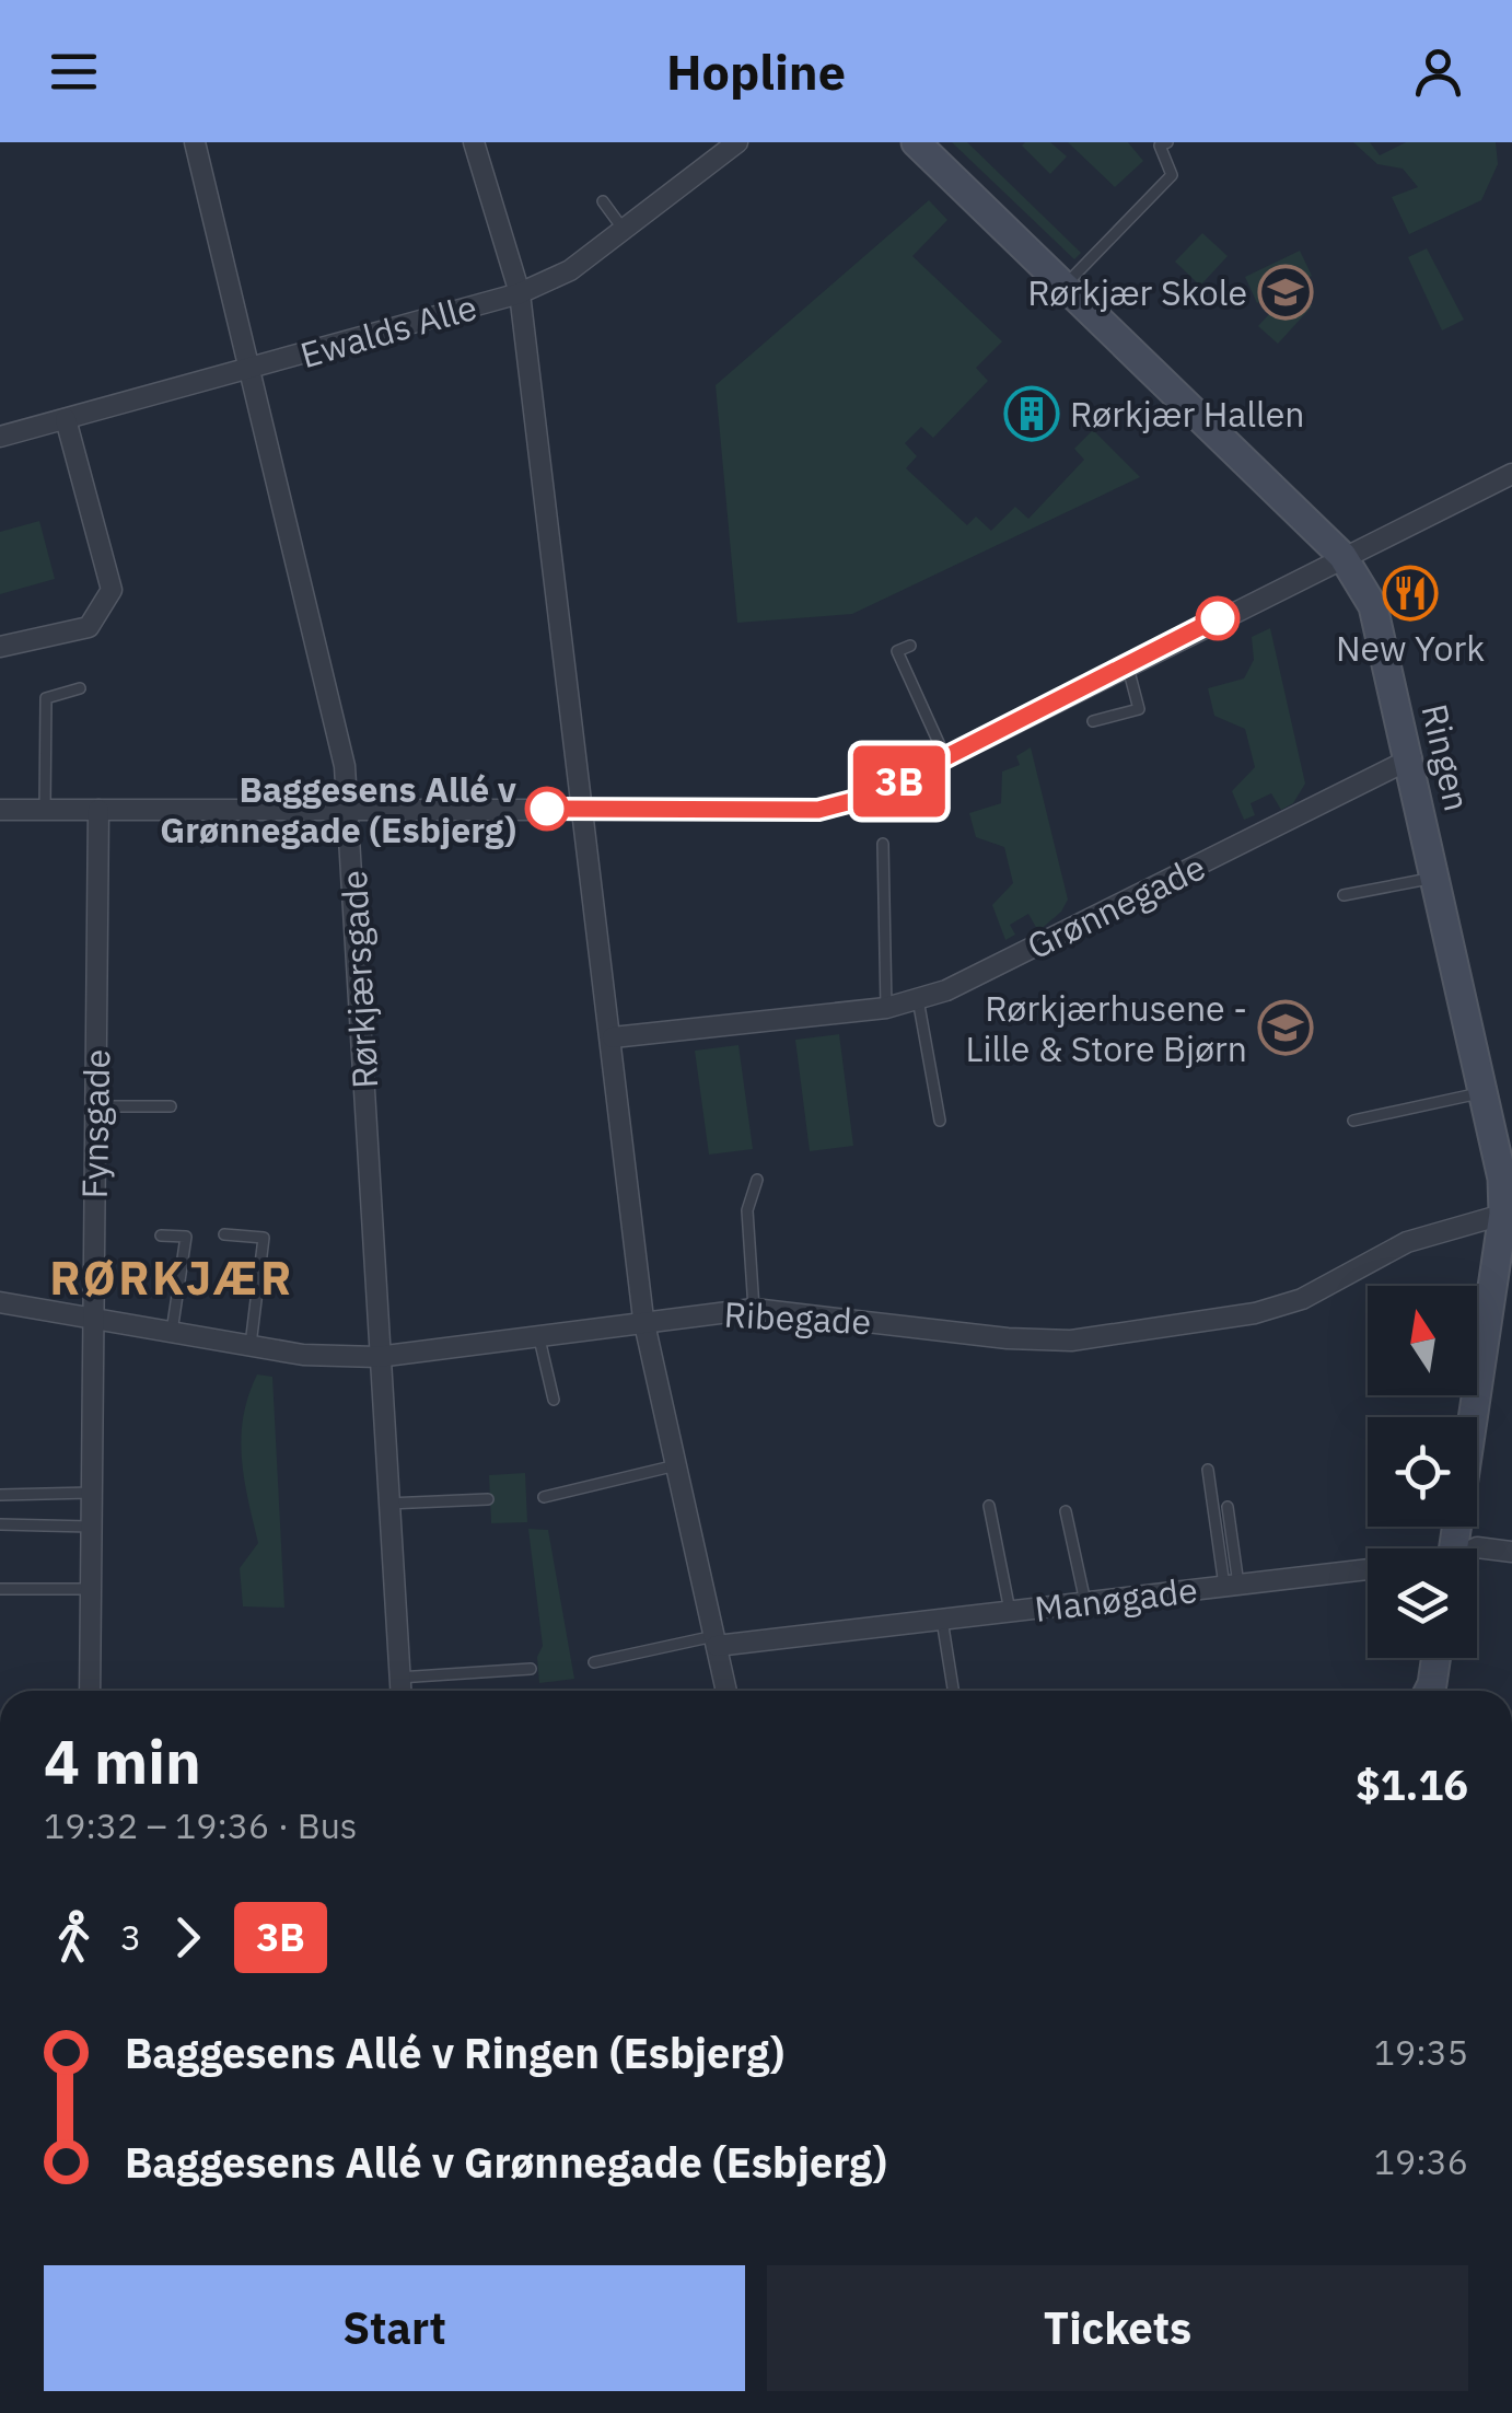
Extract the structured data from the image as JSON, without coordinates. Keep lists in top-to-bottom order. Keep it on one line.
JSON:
{"streets":{"street":["Ewalds Alle","Ringen","Grønnegade","Rørkjærsgade","Fynsgade","Ribegade","Manøgade"]},"crossings":[["Ewalds Alle","Rørkjærsgade"],["Ringen","Grønnegade"],["Ringen","Ribegade"],["Rørkjærsgade","Ribegade"],["Fynsgade","Ribegade"]],"districts":["RØRKJÆR"],"places":{"school or university":["Rørkjær Skole","Rørkjærhusene - Lille & Store Bjørn"],"building":["Rørkjær Hallen"],"restaurant":["New York"],"other":["Baggesens Allé v Grønnegade (Esbjerg)"]},"lines":["bus line 3B"],"north":"top","page":{"header":"Hopline","on_map":"3B","heading":["4 min","19:32 – 19:36 · Bus","$1.16"],"legs":["3","3B"],"list":[{"name":"Baggesens Allé v Ringen (Esbjerg)","value":"19:35"},{"name":"Baggesens Allé v Grønnegade (Esbjerg)","value":"19:36"}],"buttons":["Start","Tickets"]}}
